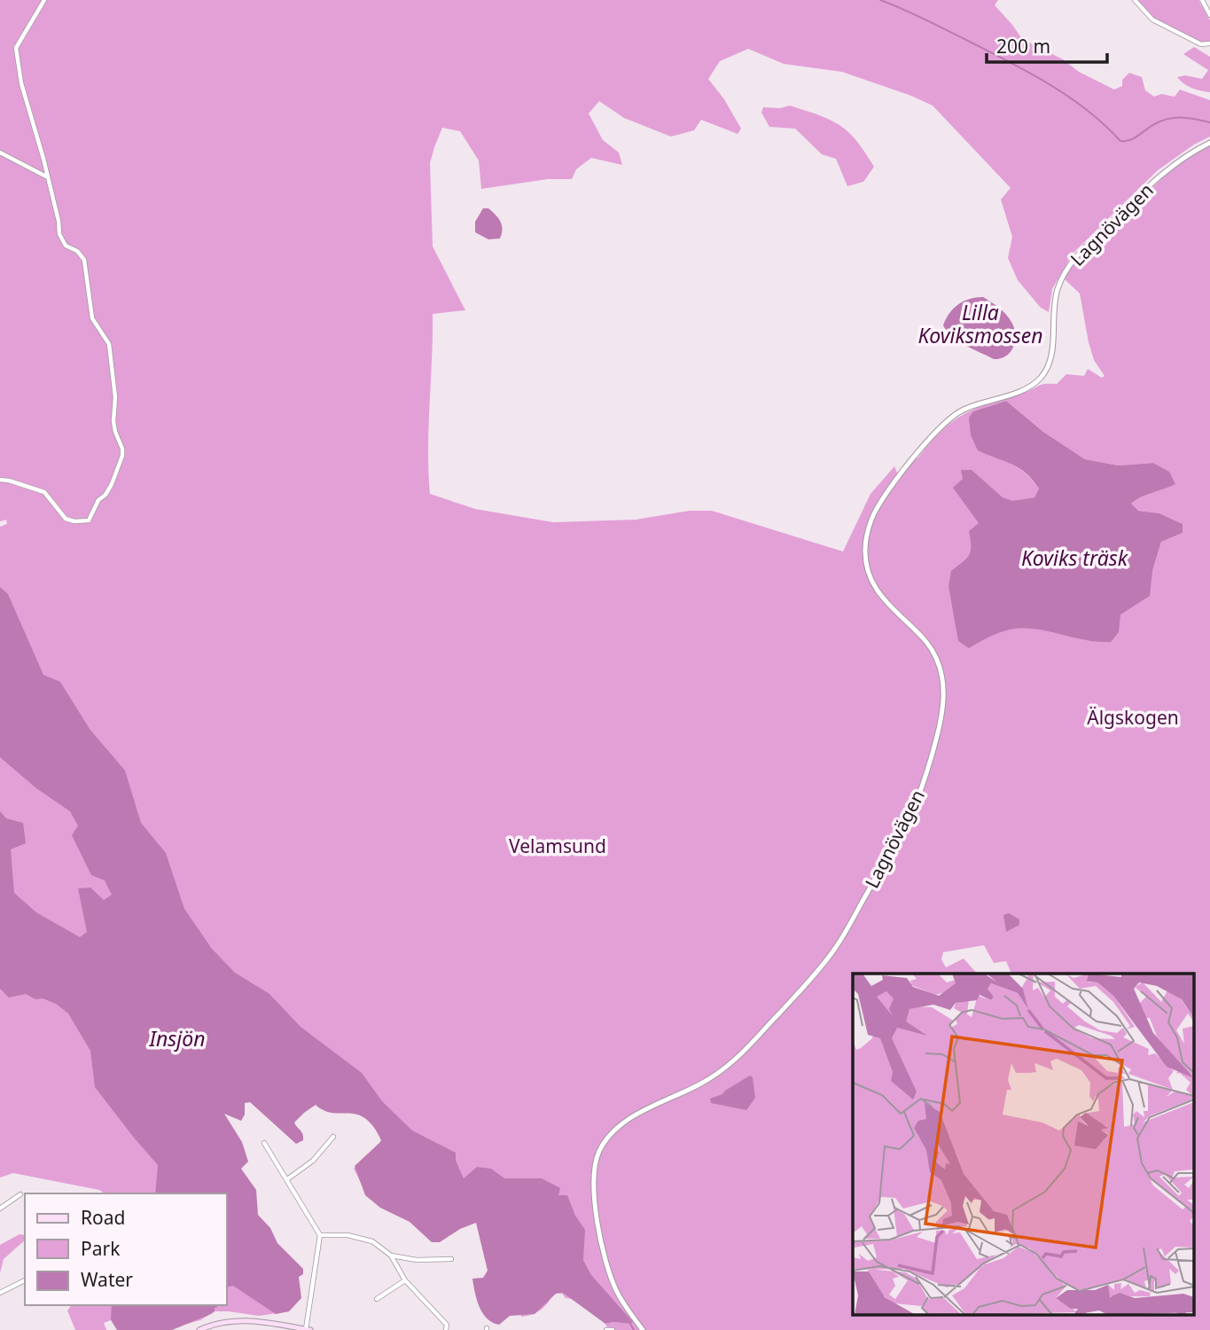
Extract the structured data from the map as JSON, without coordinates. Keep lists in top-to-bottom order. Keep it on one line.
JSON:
{"streets":{"street":["Lagnövägen"]},"water":["Lilla Koviksmossen","Koviks träsk","Insjön"],"parks":["Älgskogen","Velamsund"],"legend":["Road","Park","Water"],"scale_bar":"200 m"}
